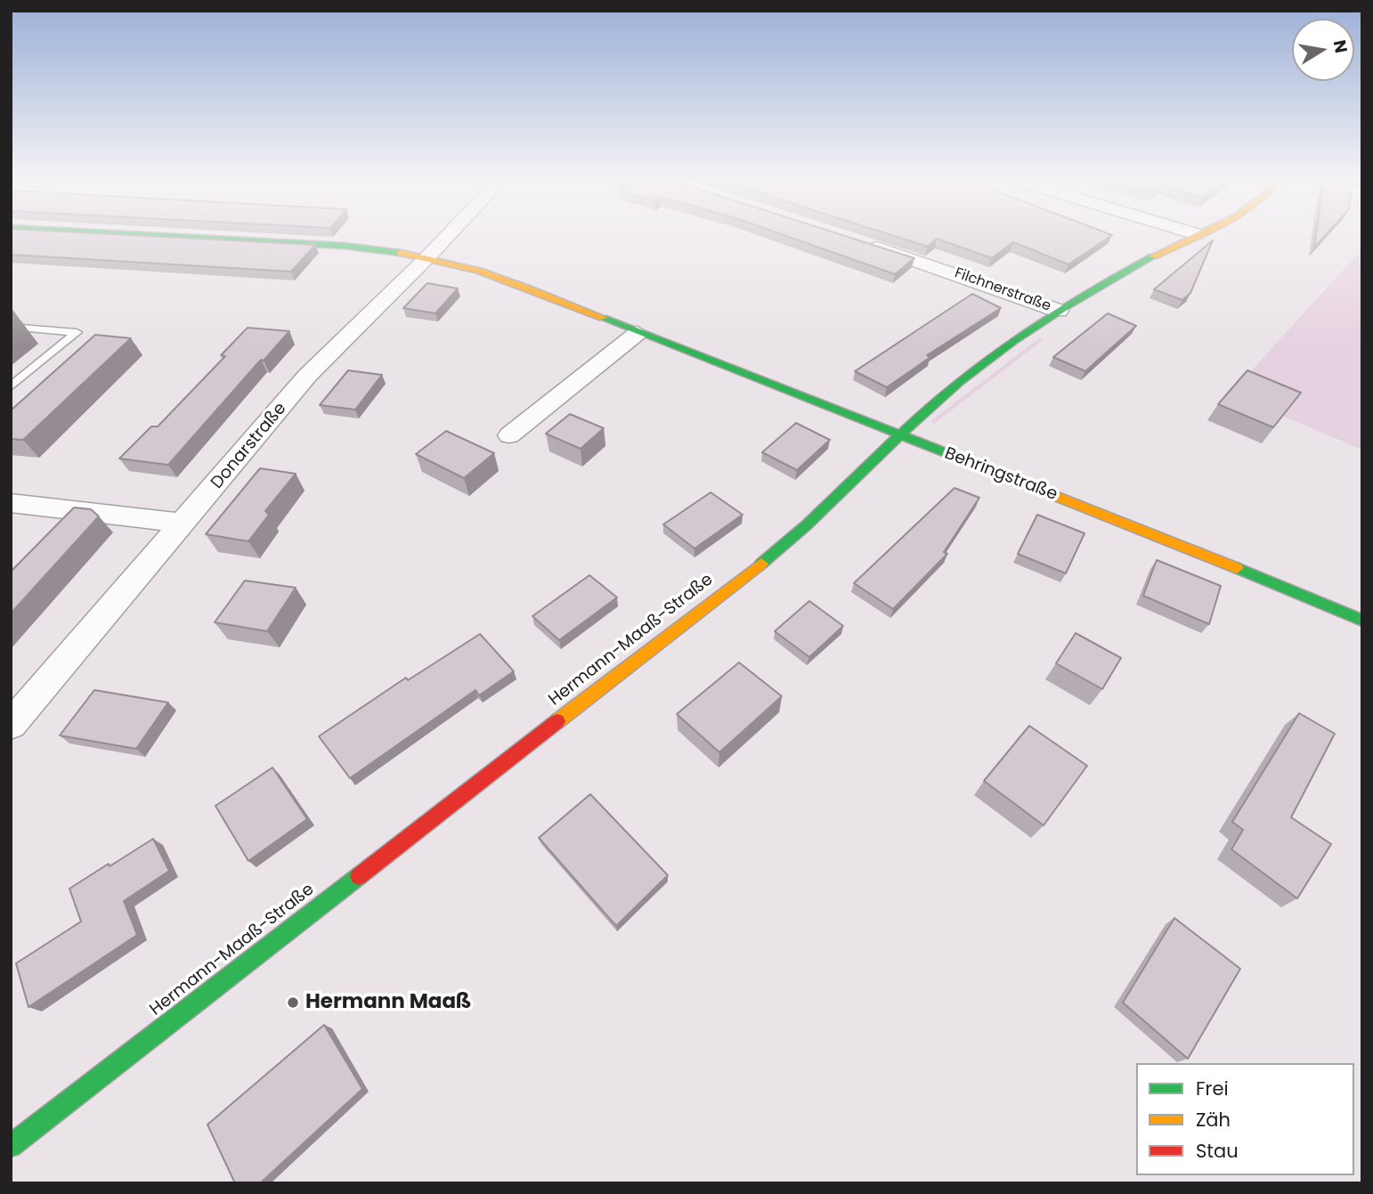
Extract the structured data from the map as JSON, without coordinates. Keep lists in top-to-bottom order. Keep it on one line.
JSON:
{"streets":{"street":["Filchnerstraße","Donarstraße","Behringstraße","Hermann-Maaß-Straße"]},"crossings":[["Filchnerstraße","Hermann-Maaß-Straße"],["Donarstraße","Behringstraße"],["Behringstraße","Hermann-Maaß-Straße"]],"places":["Hermann Maaß"],"legend":["Frei","Zäh","Stau"],"north":"right"}
